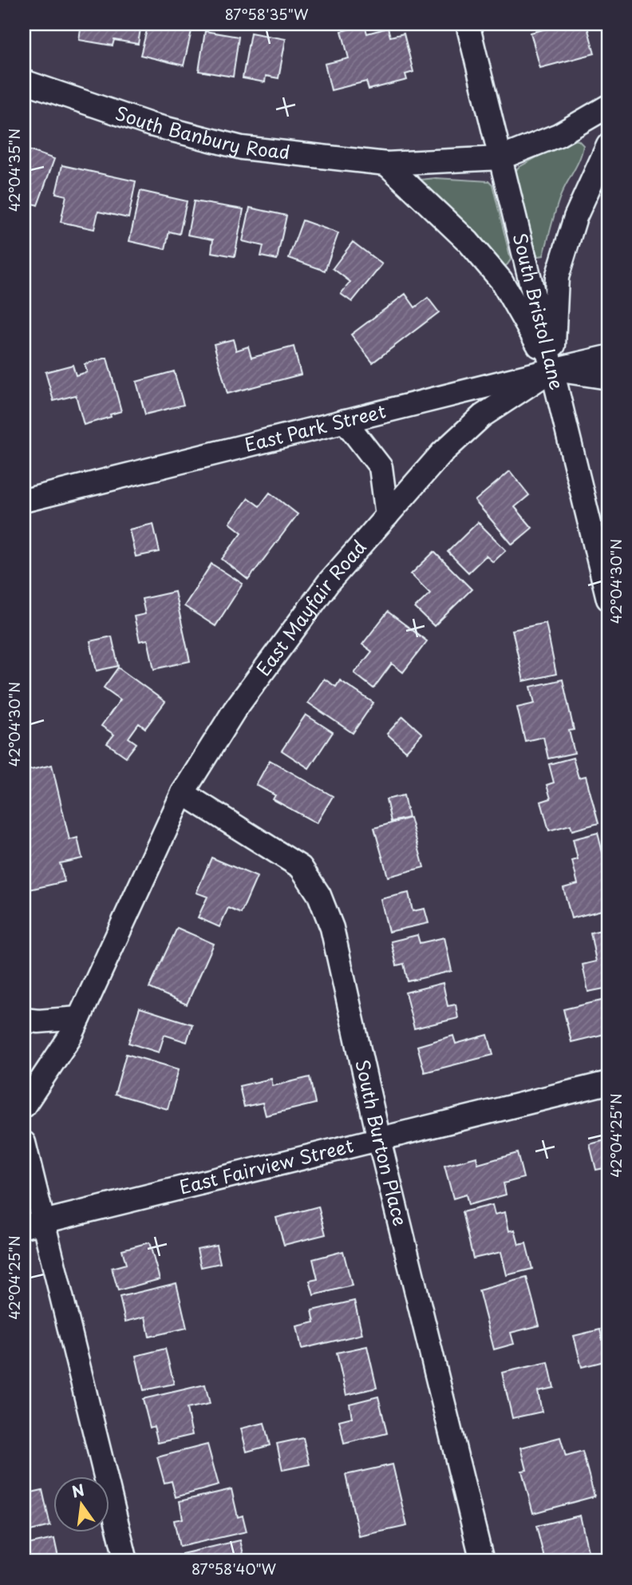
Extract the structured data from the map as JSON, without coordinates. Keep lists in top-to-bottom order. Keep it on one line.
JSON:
{"streets":{"street":["South Banbury Road","South Bristol Lane","East Park Street","East Mayfair Road","South Burton Place","East Fairview Street"]},"crossings":[["South Banbury Road","South Bristol Lane"],["South Bristol Lane","East Park Street"],["South Bristol Lane","East Mayfair Road"],["East Park Street","East Mayfair Road"],["East Mayfair Road","South Burton Place"],["South Burton Place","East Fairview Street"]],"north":"top","coordinates":["87°58'35\"W","42°04'35\"N","42°04'30\"N","42°04'25\"N","87°58'40\"W"]}
